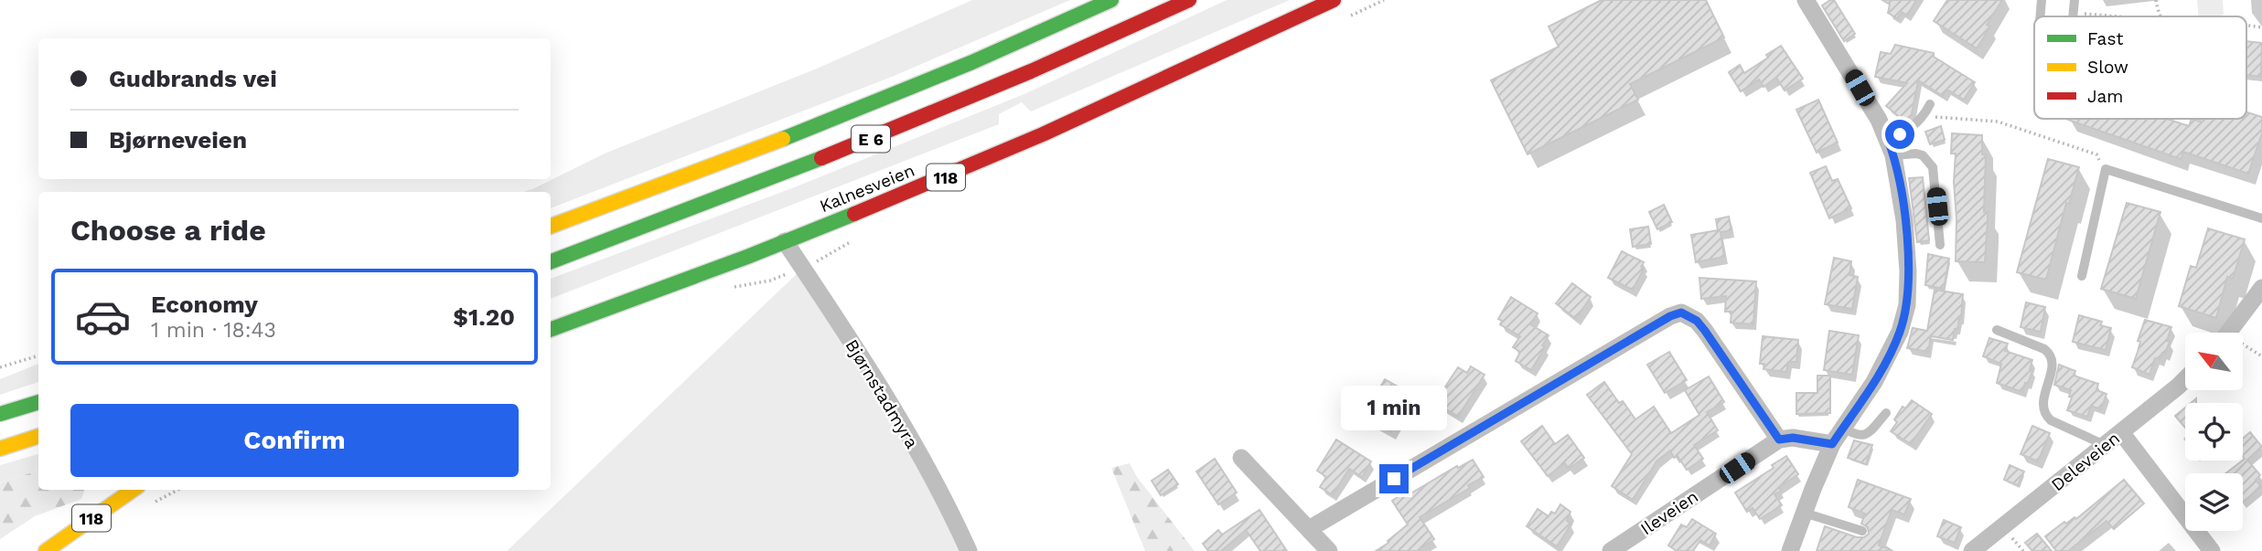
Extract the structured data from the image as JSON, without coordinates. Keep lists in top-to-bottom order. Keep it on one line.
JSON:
{"streets":{"main road":["E 6","118","Kalnesveien"],"street":["Bjørnstadmyra","Deleveien","Ileveien"]},"crossings":[["Kalnesveien","Bjørnstadmyra"]],"legend":["Fast","Slow","Jam"],"north":"top left","page":{"banner":["Gudbrands vei","Bjørneveien"],"heading":"Choose a ride","list":[{"name":"Economy","note":"1 min · 18:43","value":"$1.20"}],"bubble":"1 min","buttons":"Confirm"}}
